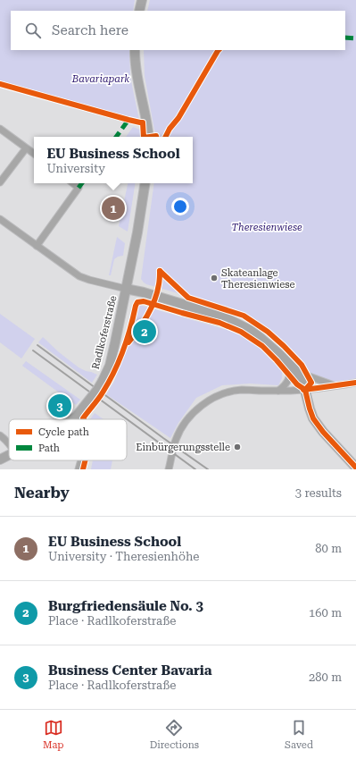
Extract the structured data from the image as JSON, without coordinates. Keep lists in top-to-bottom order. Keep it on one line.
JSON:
{"streets":{"main road":["Radlkoferstraße"]},"parks":["Bavariapark","Theresienwiese"],"places":["Skateanlage Theresienwiese","Einbürgerungsstelle"],"legend":["Cycle path","Path"],"page":{"search":"Search here","popup":["EU Business School","University"],"pins":["1","2","3"],"heading":["Nearby","3 results"],"list":[{"mark":"1","name":"EU Business School","note":"University · Theresienhöhe","value":"80 m"},{"mark":"2","name":"Burgfriedensäule No. 3","note":"Place · Radlkoferstraße","value":"160 m"},{"mark":"3","name":"Business Center Bavaria","note":"Place · Radlkoferstraße","value":"280 m"}],"nav":["Map","Directions","Saved"]}}
